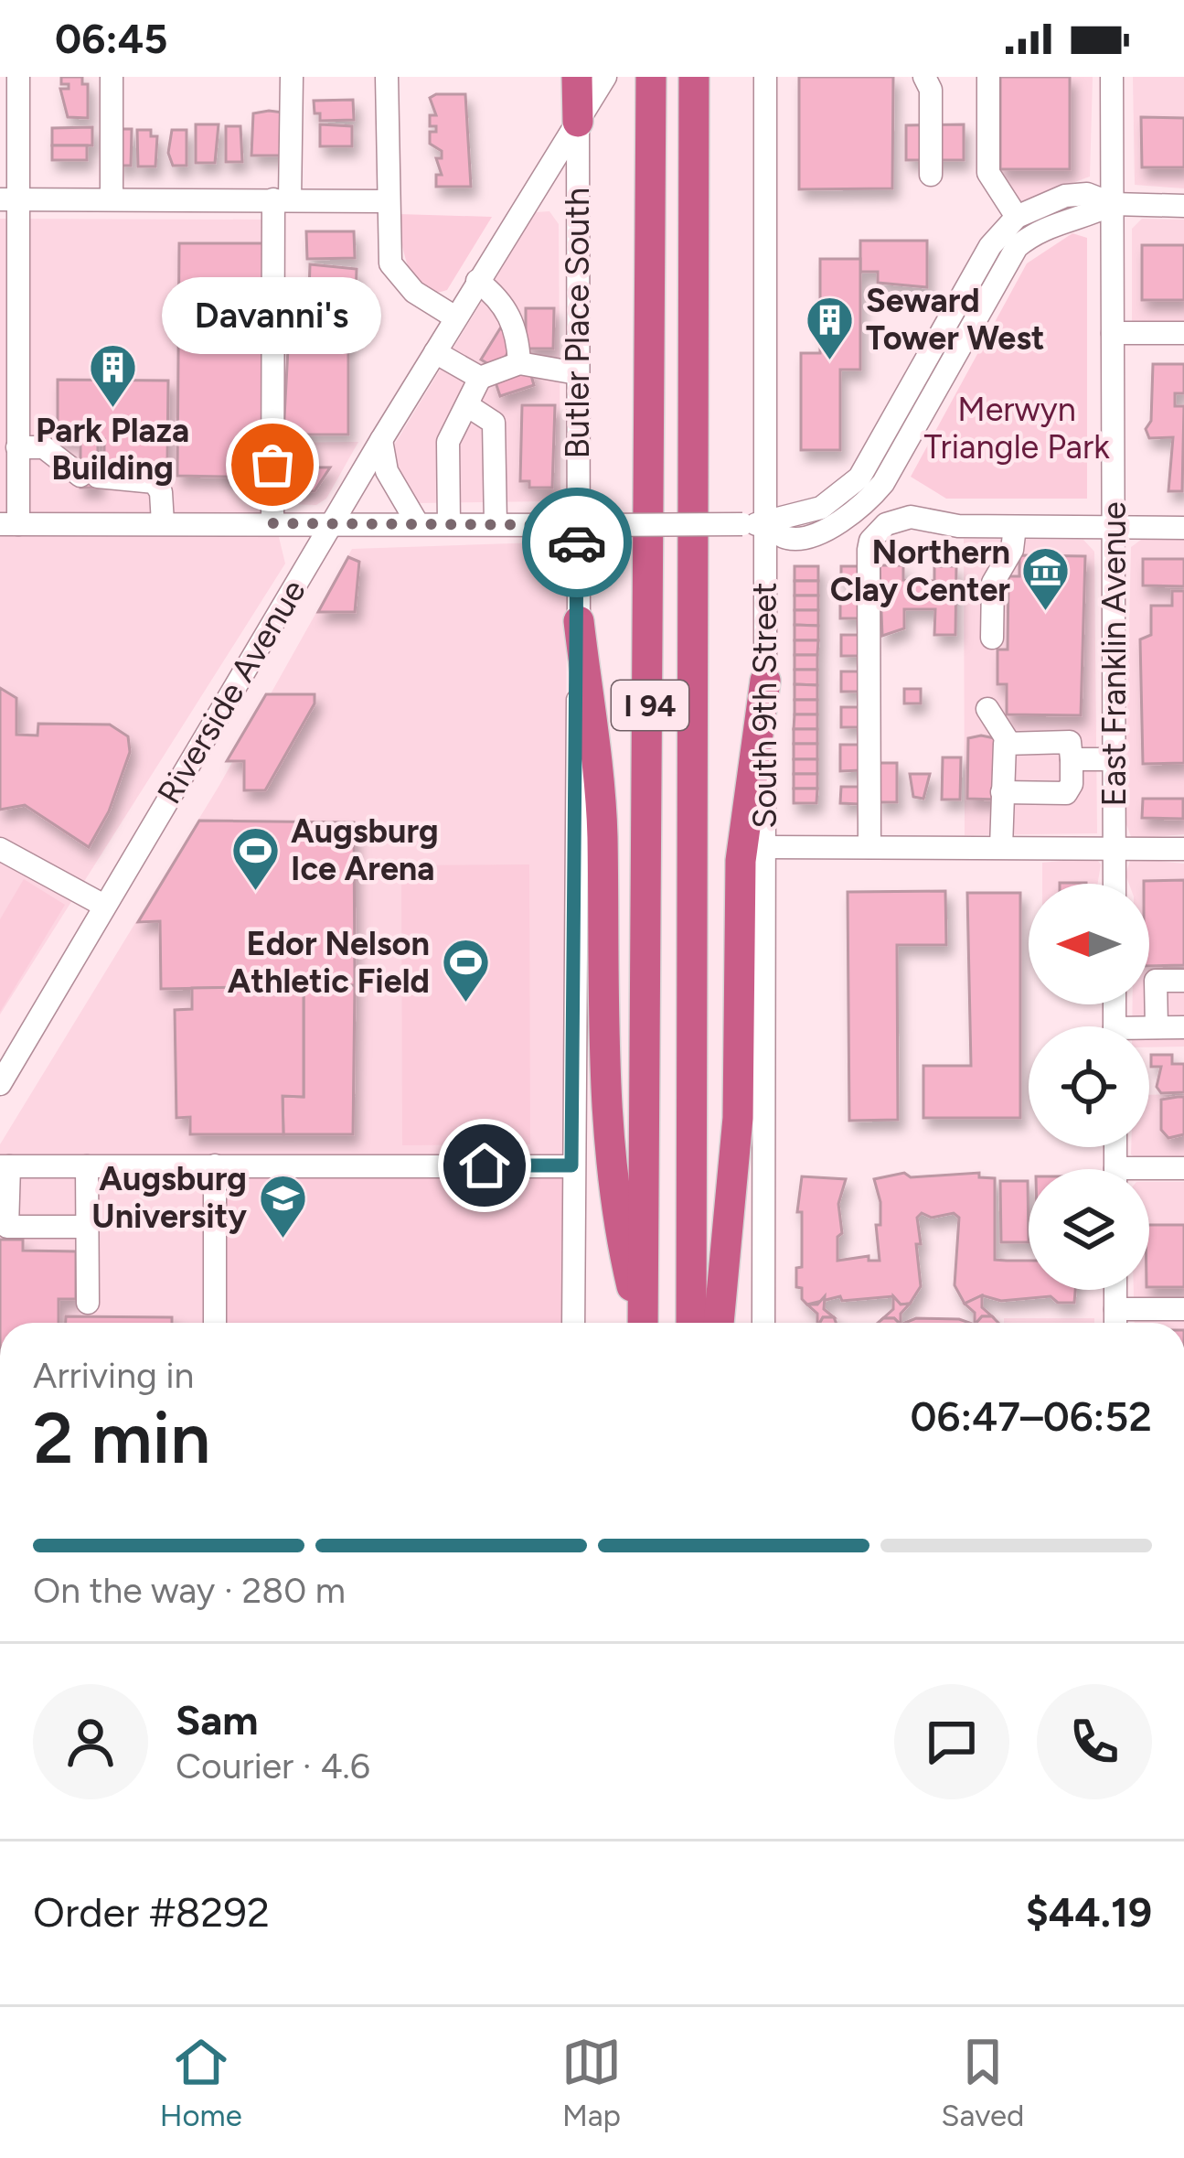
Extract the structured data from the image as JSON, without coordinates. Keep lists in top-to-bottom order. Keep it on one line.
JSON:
{"streets":{"highway":["I 94"],"street":["Butler Place South","East Franklin Avenue","Riverside Avenue","South 9th Street"]},"crossings":[["Butler Place South","Riverside Avenue"]],"parks":["Merwyn Triangle Park"],"places":{"building":["Seward Tower West","Park Plaza Building"],"other":["Davanni's"],"museum":["Northern Clay Center"],"sports":["Augsburg Ice Arena","Edor Nelson Athletic Field"],"school or university":["Augsburg University"]},"north":"left","page":{"status":"06:45","bubble":"Davanni's","heading":["2 min","Arriving in","06:47–06:52"],"panel":["Sam","Courier · 4.6","Order #8292","$44.19"],"bar":"On the way · 280 m","tabs":["Home","Map","Saved"]}}
